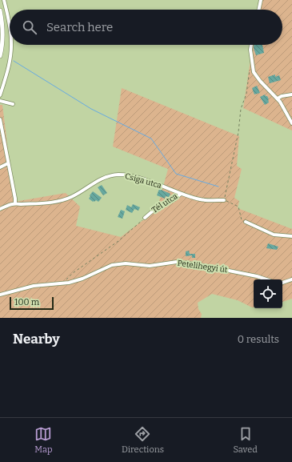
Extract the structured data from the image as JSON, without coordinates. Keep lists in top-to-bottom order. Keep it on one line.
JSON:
{"streets":{"street":["Csiga utca","Tél utca","Petelihegyi út"]},"crossings":[["Csiga utca","Tél utca"]],"scale_bar":"100 m","page":{"search":"Search here","scale":"100 m","heading":["Nearby","0 results"],"nav":["Map","Directions","Saved"]}}
